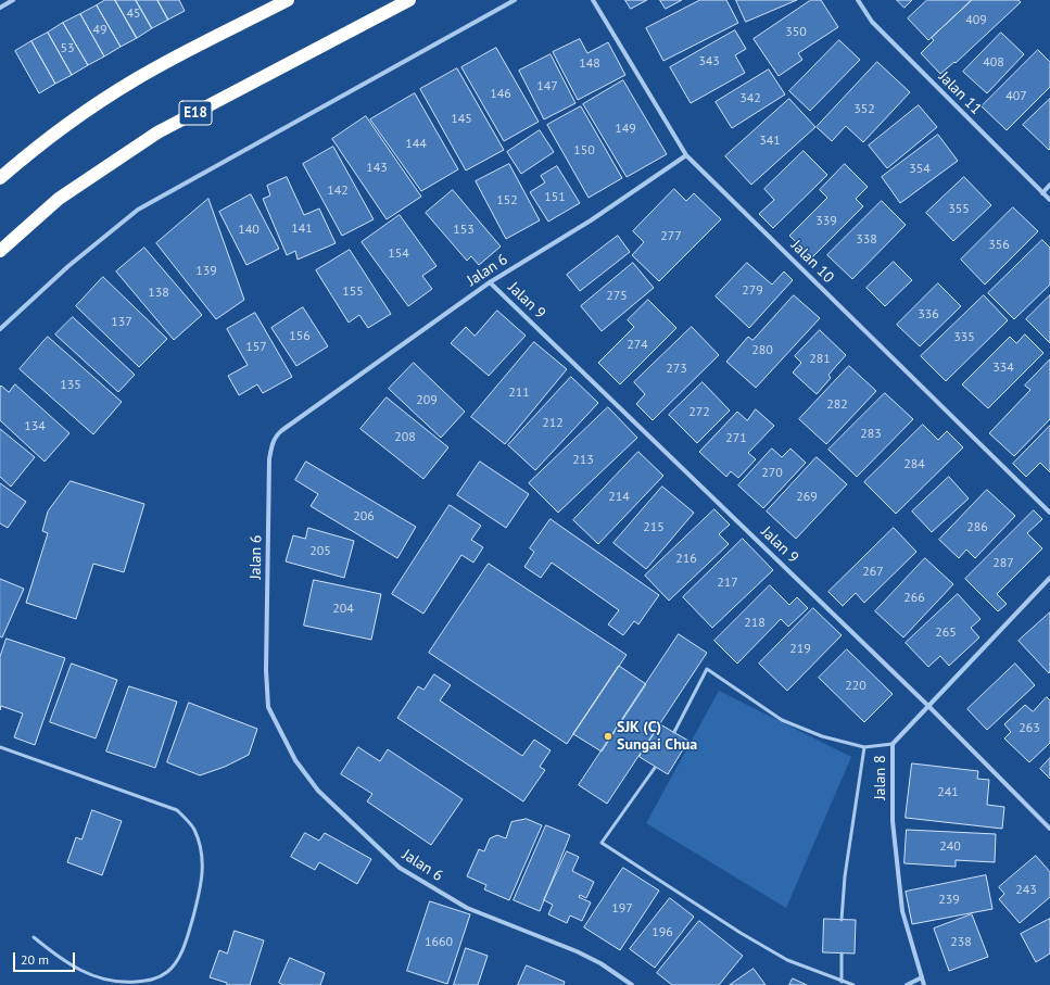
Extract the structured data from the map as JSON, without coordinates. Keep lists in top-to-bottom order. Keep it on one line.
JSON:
{"streets":{"highway":["E18"],"street":["Jalan 11","Jalan 10","Jalan 6","Jalan 9","Jalan 8"]},"crossings":[["Jalan 10","Jalan 6"],["Jalan 6","Jalan 9"],["Jalan 9","Jalan 8"]],"places":["SJK (C) Sungai Chua"],"house_numbers":["45","409","49","350","53","343","408","148","147","146","407","342","352","145","149","341","144","150","143","354","142","151","152","355","339","141","140","153","277","338","356","154","139","279","155","138","275","336","137","156","335","274","157","280","281","334","273","135","211","209","282","272","212","134","283","208","271","213","284","270","214","269","206","215","286","205","216","287","267","217","266","204","218","265","219","220","263","241","240","243","239","197","196","1660","238"],"scale_bar":"20 m"}
